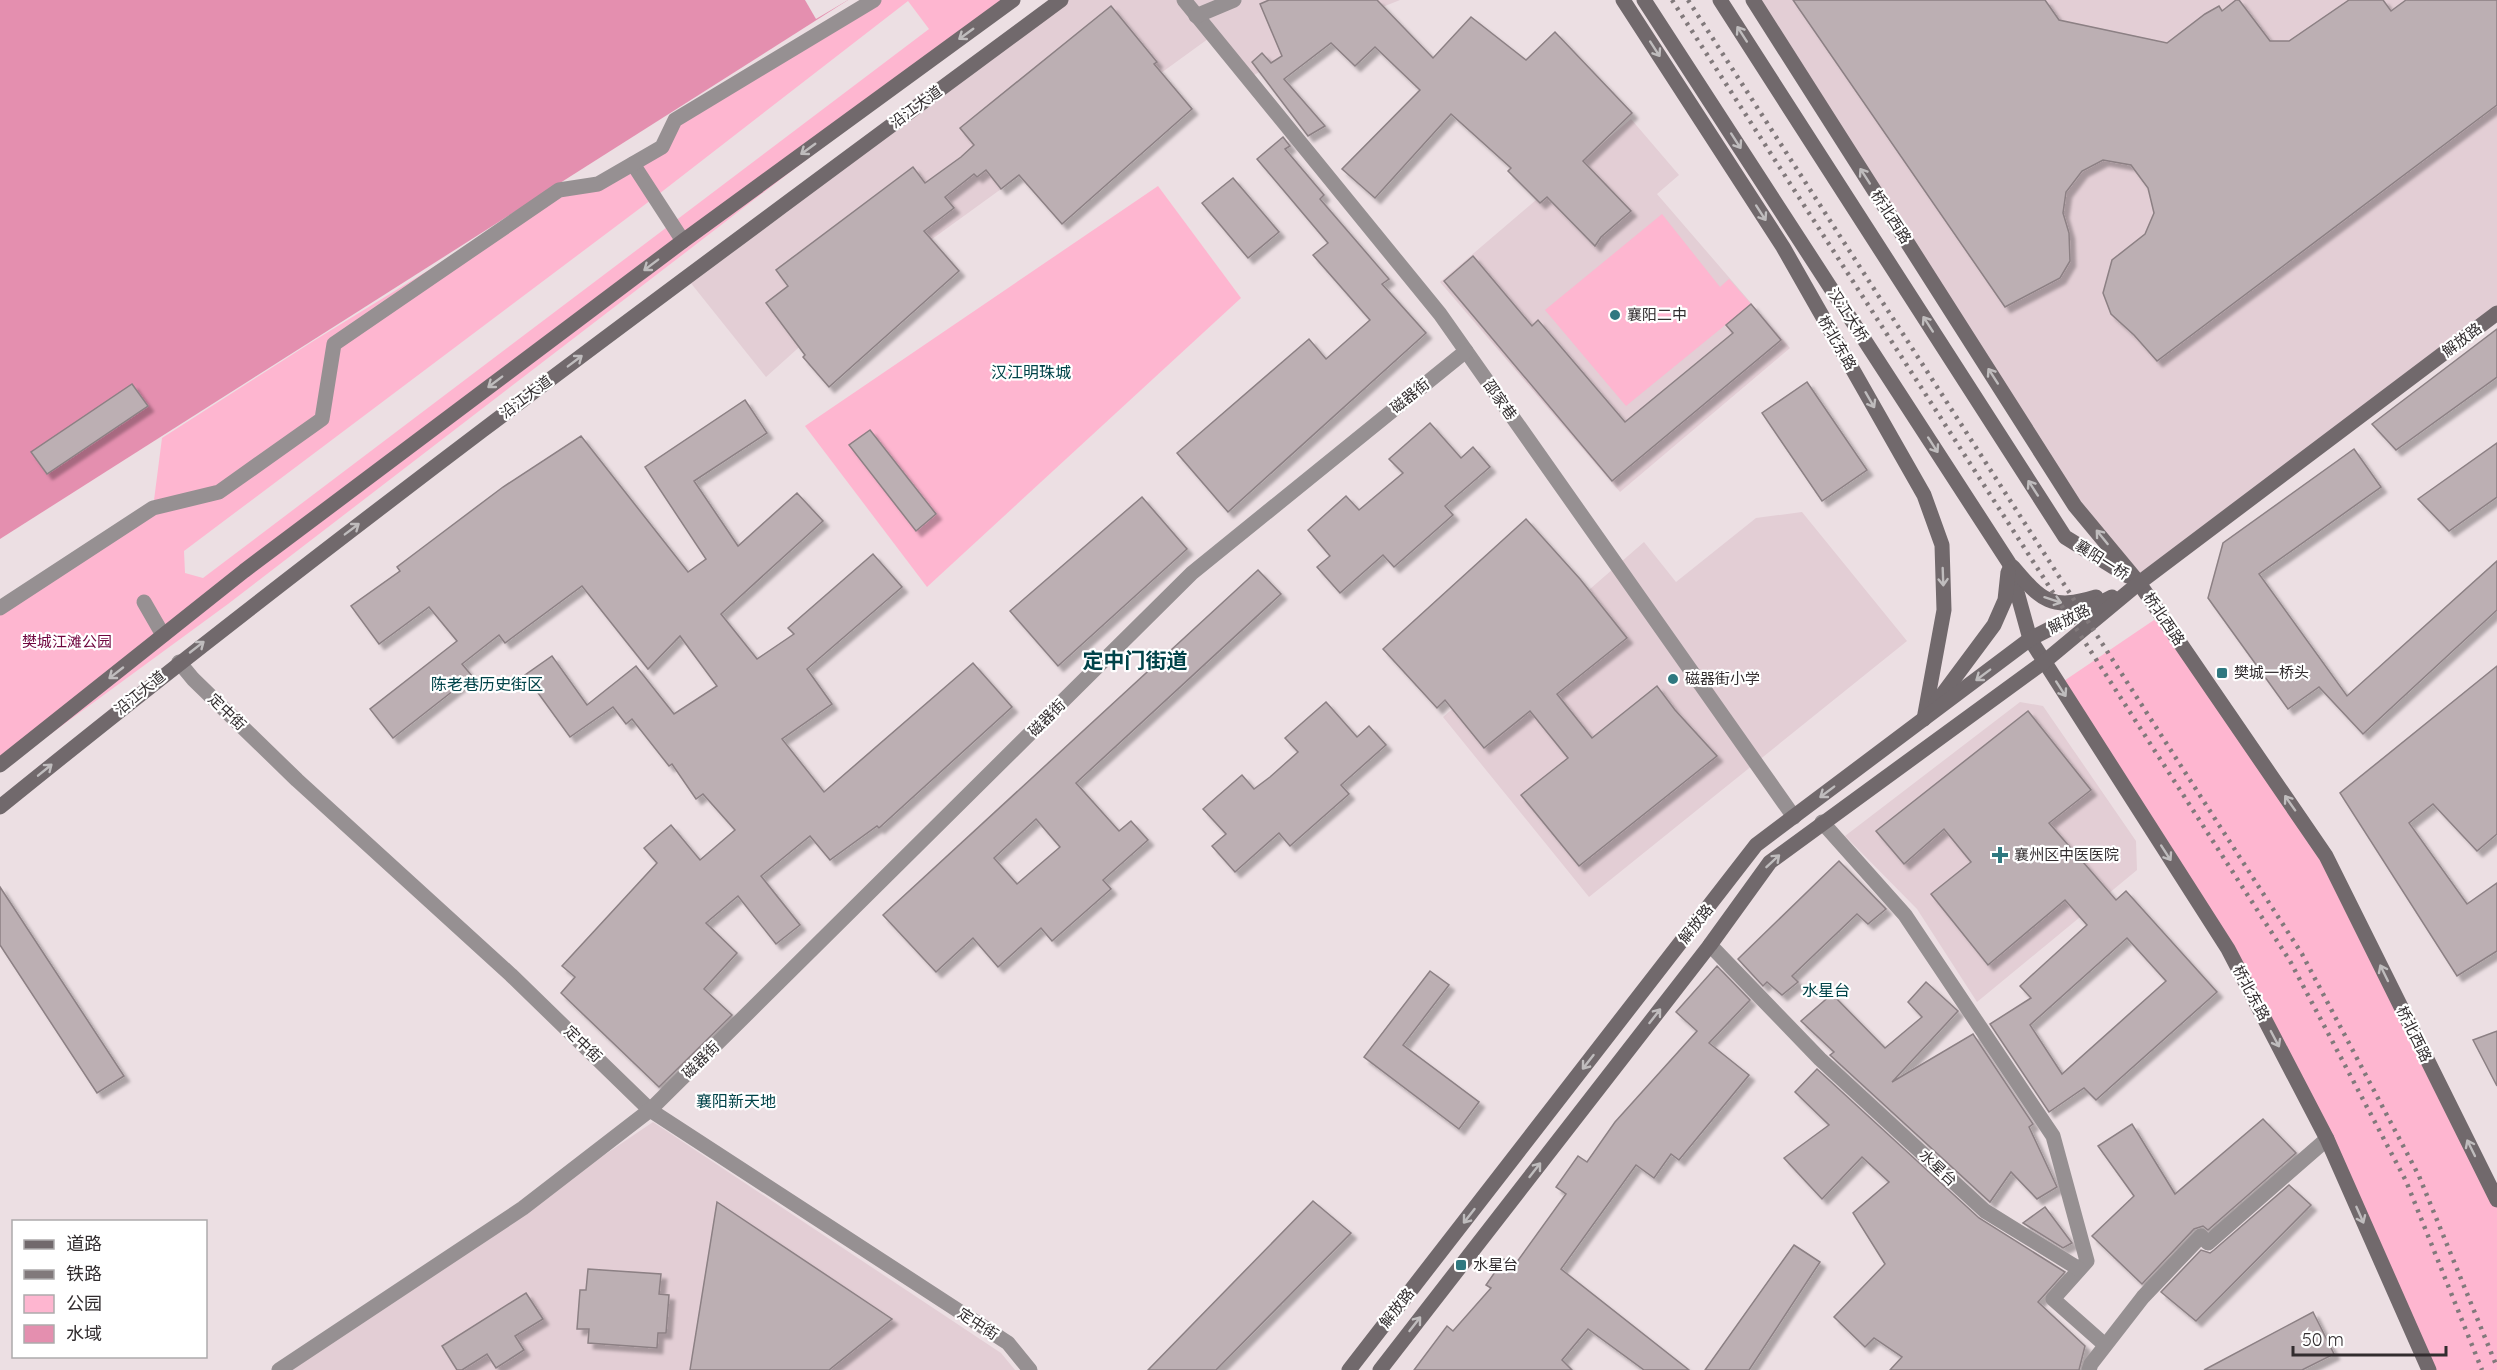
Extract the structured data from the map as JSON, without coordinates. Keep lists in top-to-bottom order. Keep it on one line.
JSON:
{"streets":{"main road":["沿江大道","桥北西路","汉江大桥","解放路","桥北东路","襄阳一桥"],"street":["磁器街","邵家巷","定中街","水星台"]},"crossings":[["沿江大道","定中街"],["桥北西路","解放路"],["桥北西路","襄阳一桥"],["汉江大桥","解放路"],["汉江大桥","桥北东路"],["解放路","桥北东路"],["解放路","邵家巷"],["解放路","襄阳一桥"],["解放路","水星台"],["磁器街","邵家巷"],["磁器街","定中街"]],"one_way":["桥北西路","汉江大桥","桥北东路","襄阳一桥"],"districts":["汉江明珠城","定中门街道","陈老巷历史街区","水星台","襄阳新天地"],"parks":["樊城江滩公园"],"places":{"other":["襄阳二中","磁器街小学"],"transit":["樊城一桥头","水星台"],"health":["襄州区中医医院"]},"legend":["道路","铁路","公园","水域"],"scale_bar":"50 m"}
